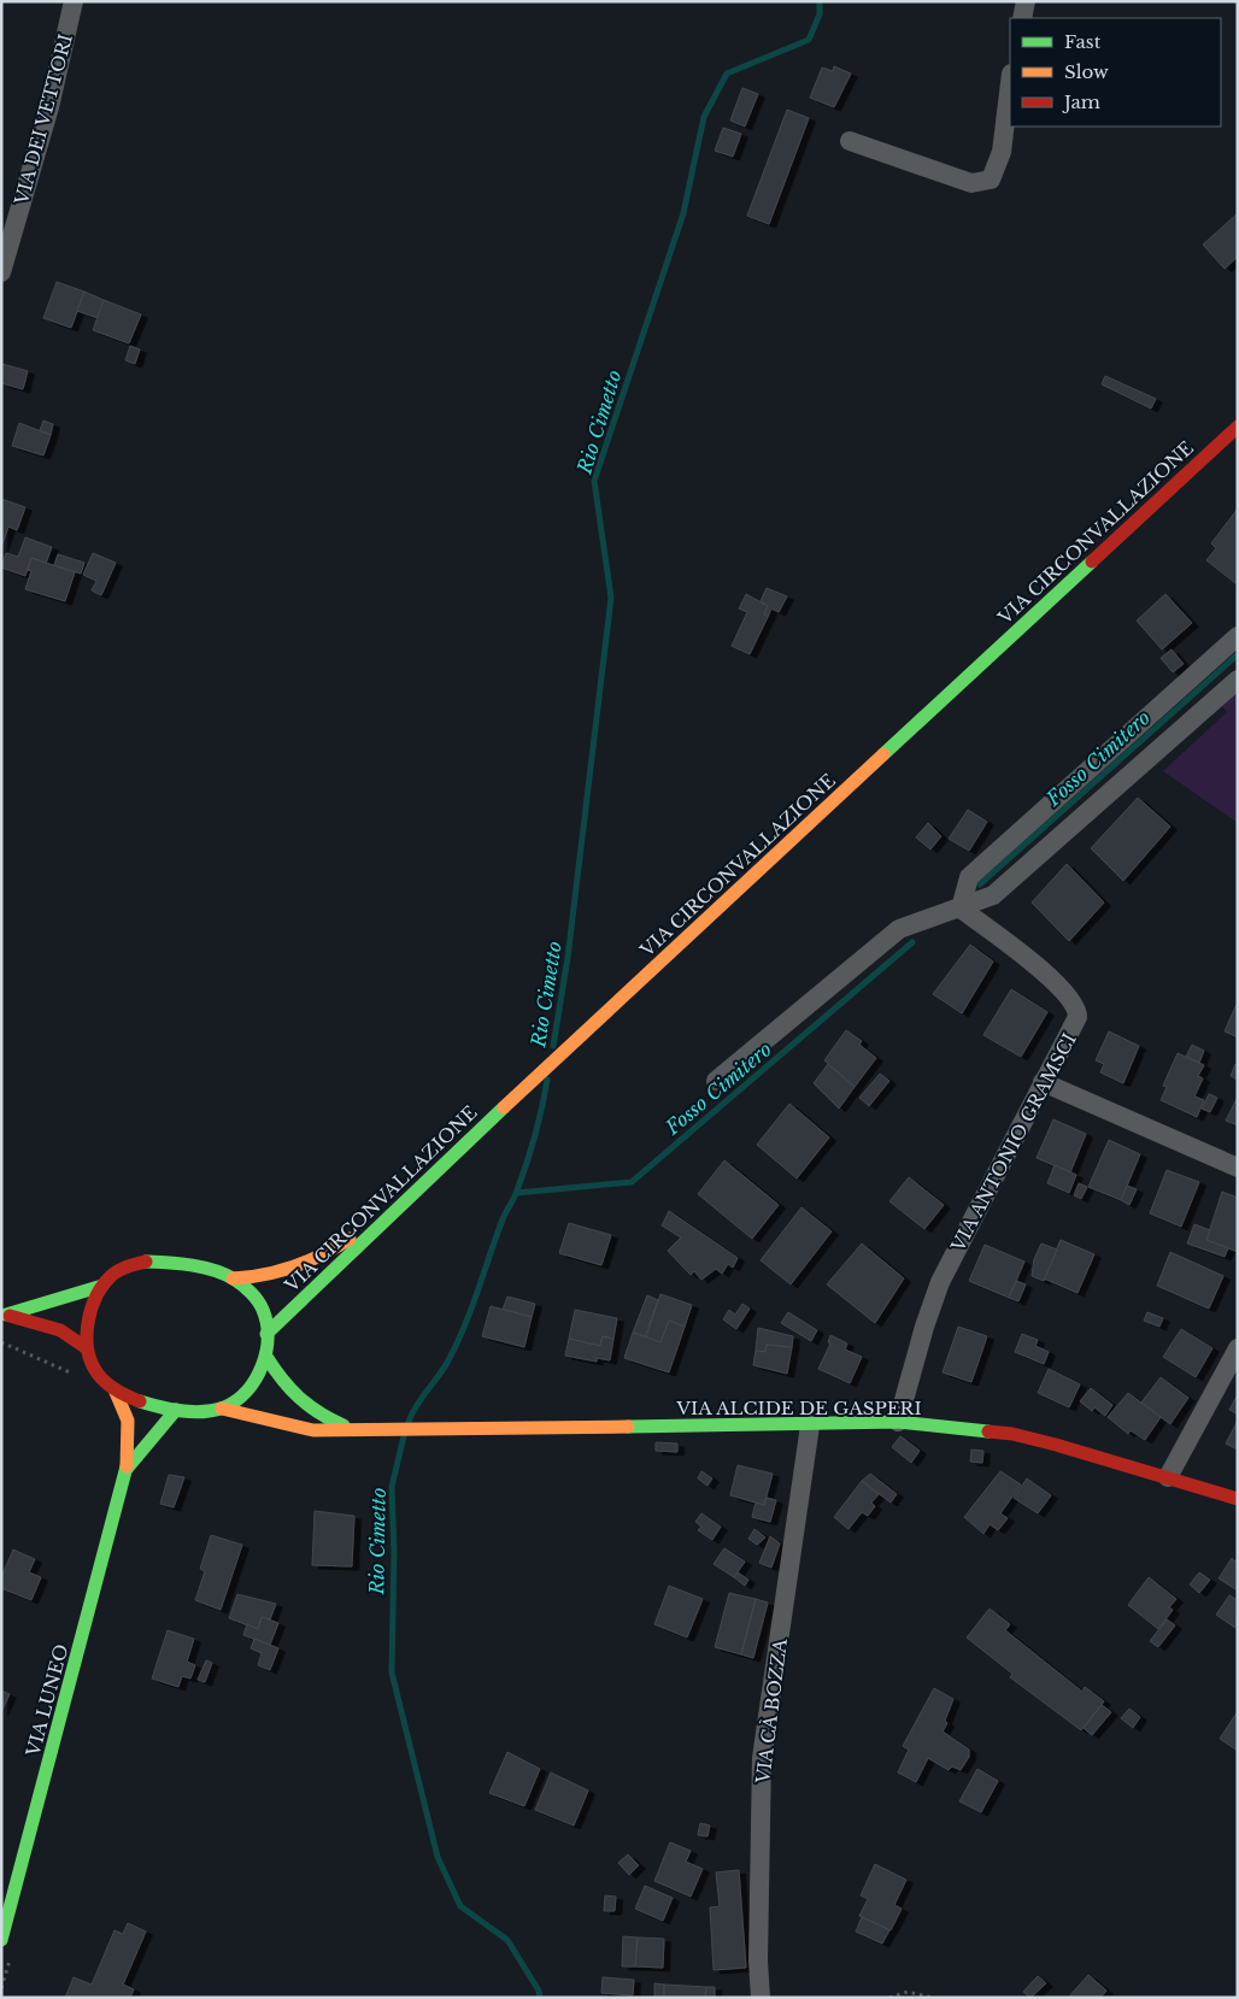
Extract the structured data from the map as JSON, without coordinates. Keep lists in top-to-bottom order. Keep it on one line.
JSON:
{"streets":{"main road":["VIA CIRCONVALLAZIONE","VIA ALCIDE DE GASPERI","VIA LUNEO"],"street":["VIA DEI VETTORI","VIA ANTONIO GRAMSCI","VIA CÀ BOZZA"]},"crossings":[["VIA CIRCONVALLAZIONE","VIA ALCIDE DE GASPERI"],["VIA ANTONIO GRAMSCI","VIA ALCIDE DE GASPERI"],["VIA ALCIDE DE GASPERI","VIA CÀ BOZZA"]],"water":["Rio Cimetto","Fosso Cimitero"],"legend":["Fast","Slow","Jam"]}
